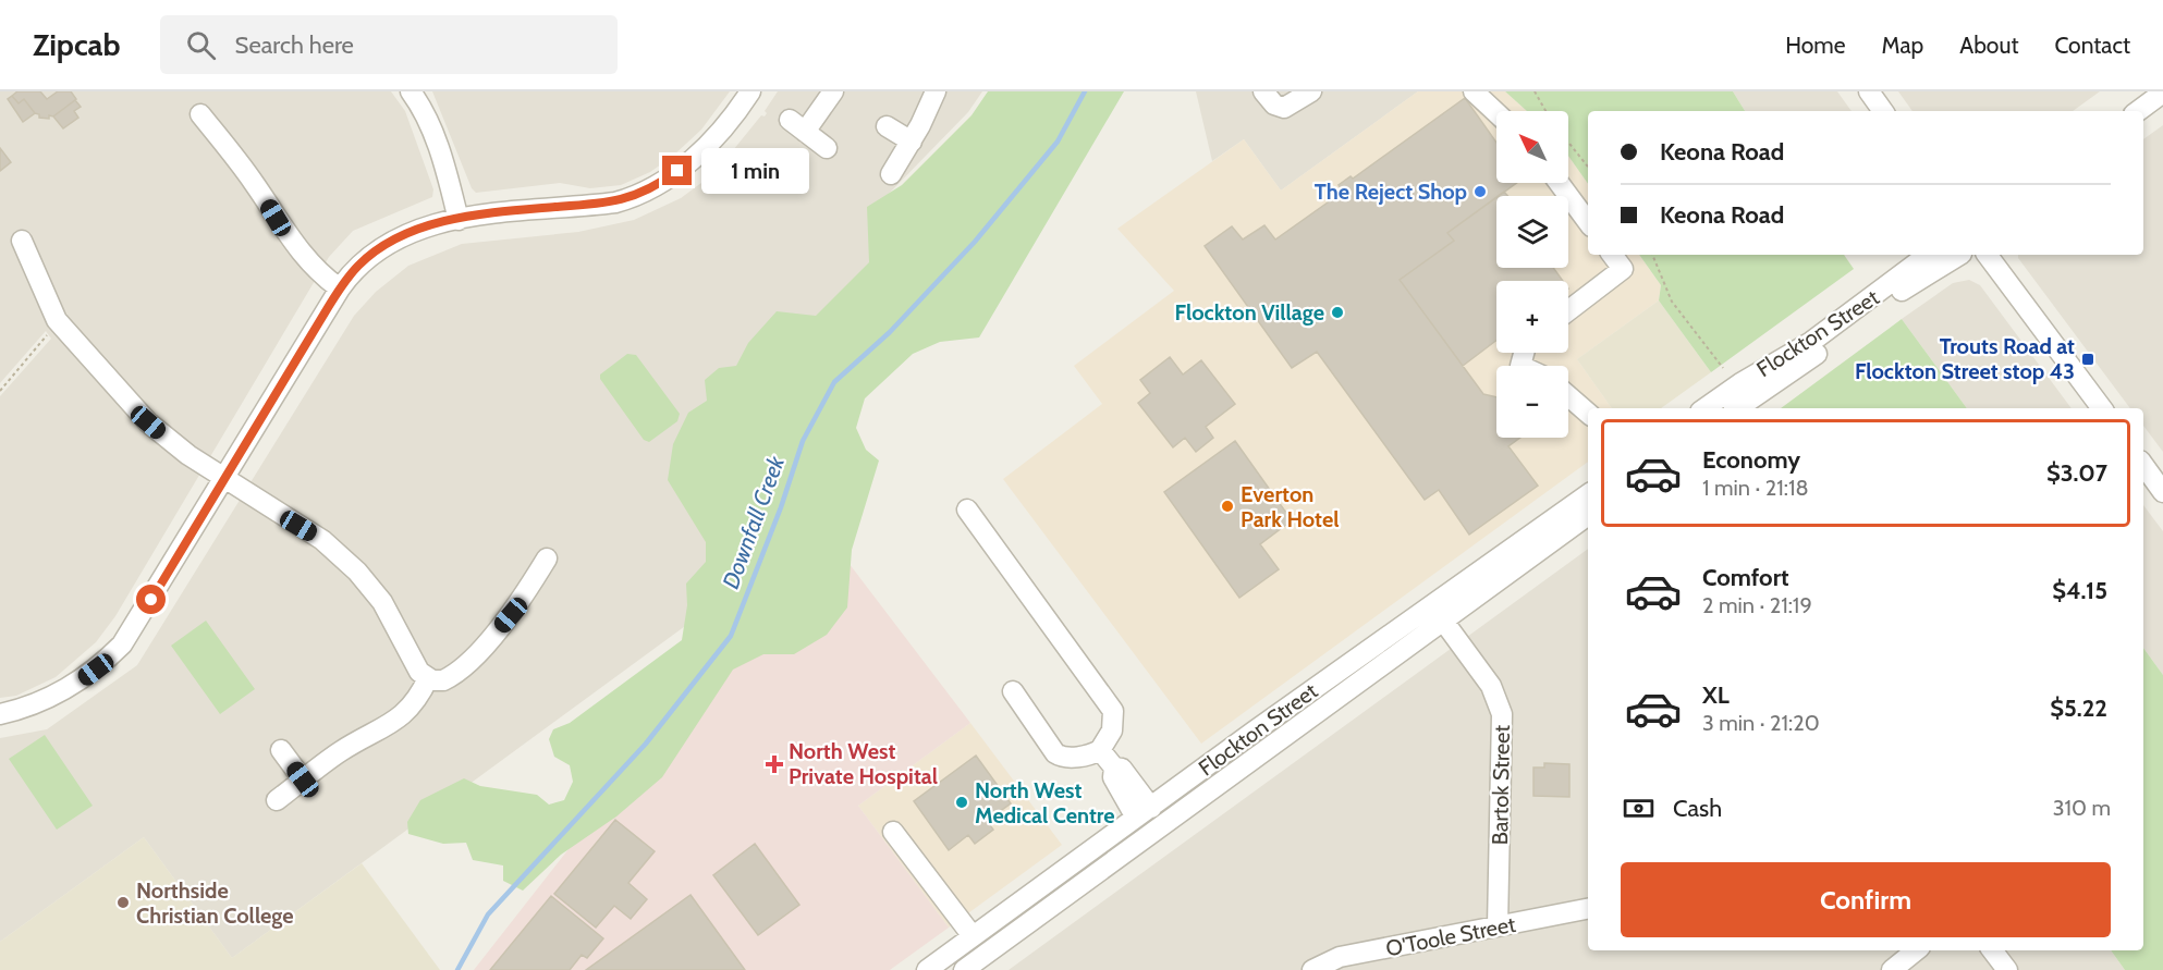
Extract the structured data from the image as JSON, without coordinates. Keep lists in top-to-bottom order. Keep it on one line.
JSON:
{"streets":{"street":["Flockton Street","Bartok Street","O'Toole Street"]},"crossings":[["Flockton Street","Bartok Street"],["Bartok Street","O'Toole Street"]],"water":["Downfall Creek"],"places":{"other":["The Reject Shop","Flockton Village","Everton Park Hotel","North West Medical Centre","Northside Christian College"],"transit":["Trouts Road at Flockton Street stop 43"],"health":["North West Private Hospital"]},"north":"top left","page":{"header":"Zipcab","search":"Search here","nav":["Home","Map","About","Contact"],"map_buttons":["+","−"],"banner":["Keona Road","Keona Road"],"bubble":"1 min","list":[{"name":"Economy","note":"1 min · 21:18","value":"$3.07"},{"name":"Comfort","note":"2 min · 21:19","value":"$4.15"},{"name":"XL","note":"3 min · 21:20","value":"$5.22"}],"pay":["Cash","310 m"],"buttons":"Confirm"}}
